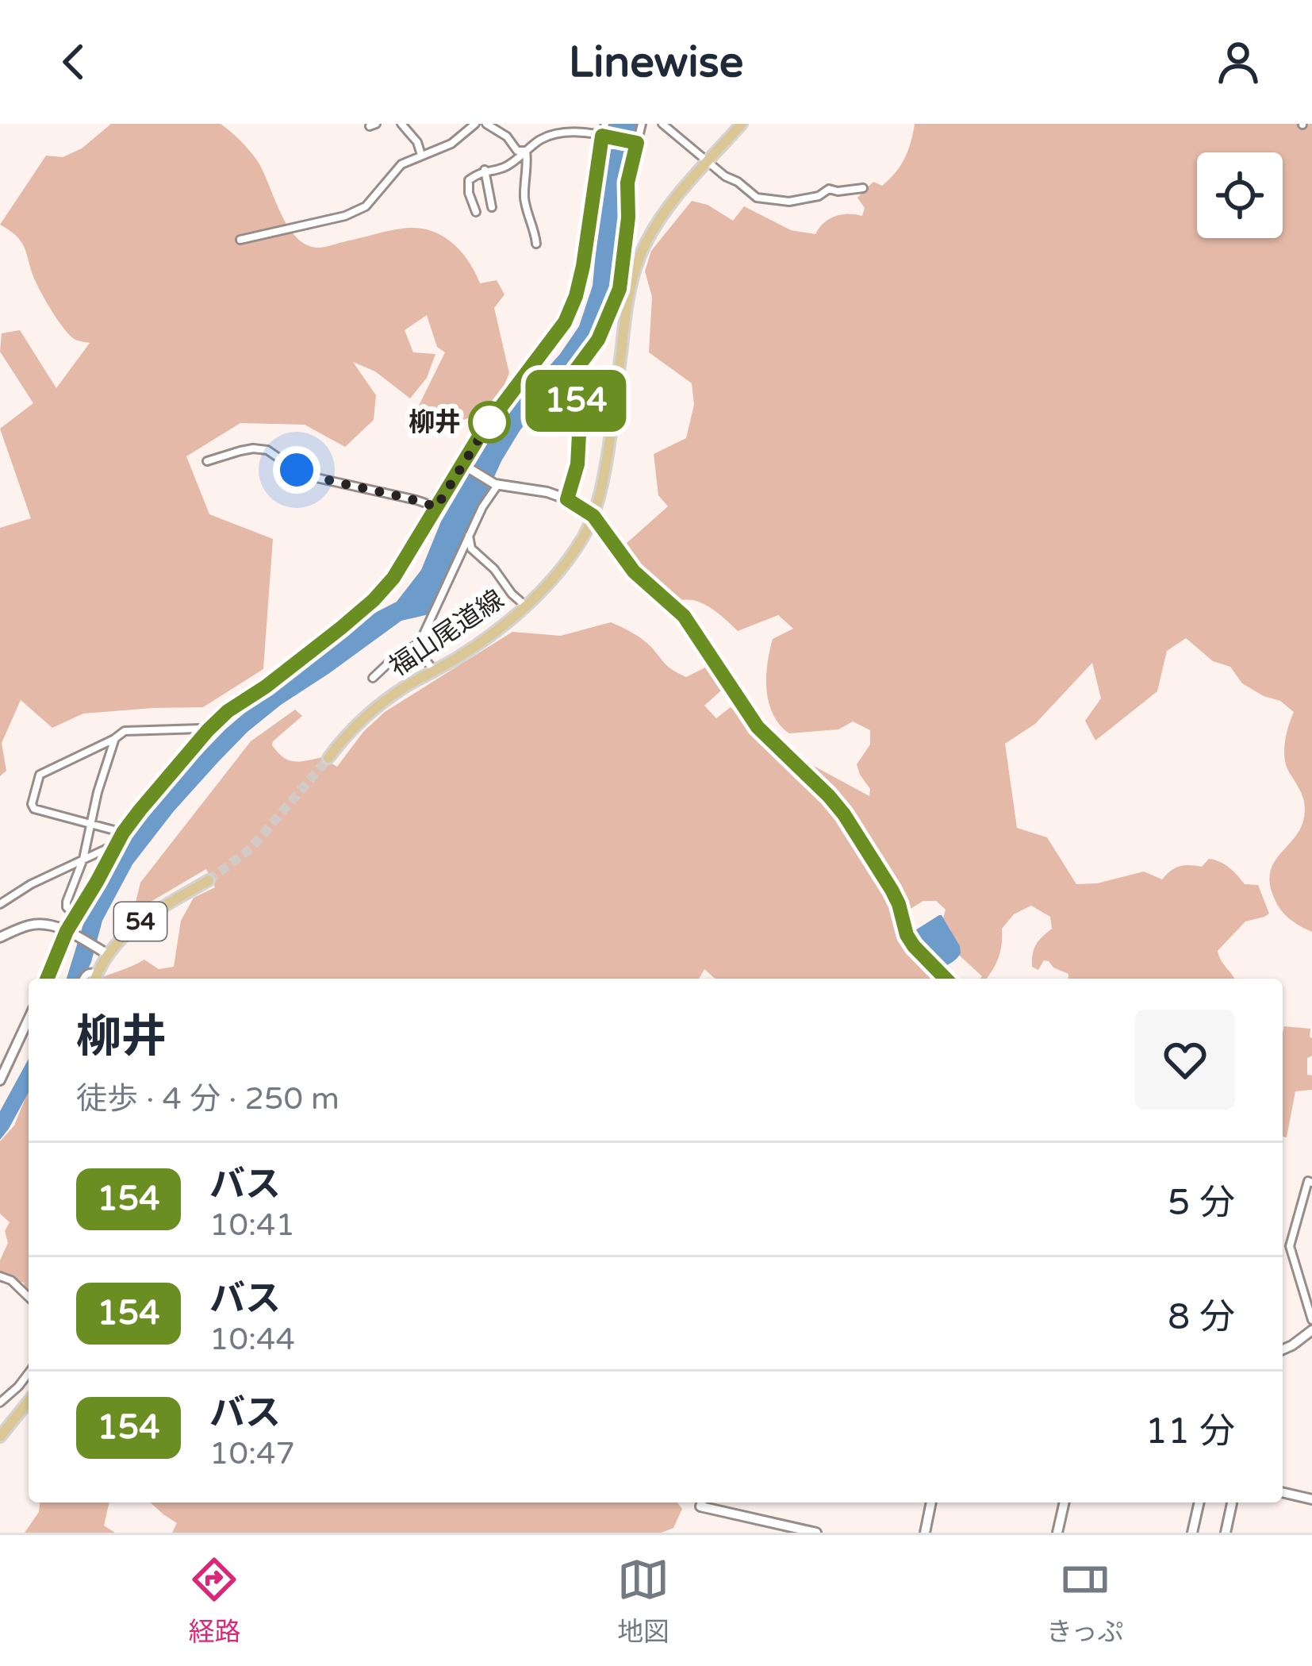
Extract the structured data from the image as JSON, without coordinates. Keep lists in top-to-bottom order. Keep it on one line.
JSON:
{"streets":{"main road":["福山尾道線","54"]},"places":["柳井"],"lines":["bus line 154"],"page":{"header":"Linewise","on_map":"154","heading":["柳井","徒歩 · 4 分 · 250 m"],"list":[{"mark":"154","name":"バス","note":"10:41","value":"5 分"},{"mark":"154","name":"バス","note":"10:44","value":"8 分"},{"mark":"154","name":"バス","note":"10:47","value":"11 分"}],"tabs":["経路","地図","きっぷ"]}}
